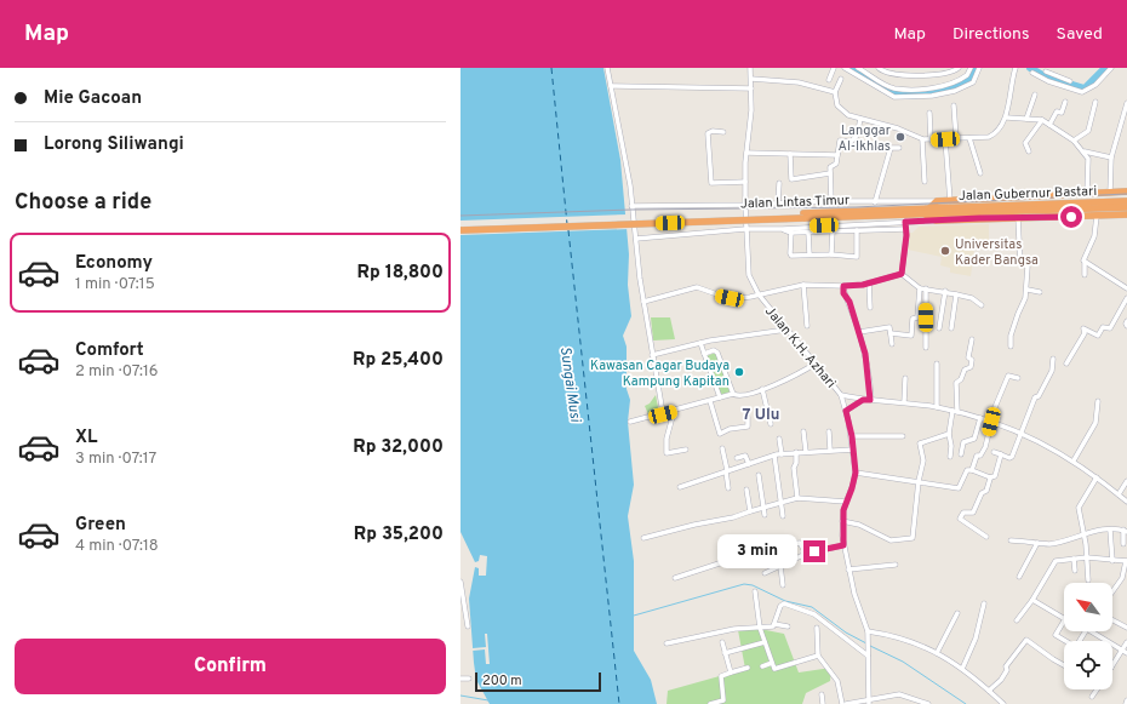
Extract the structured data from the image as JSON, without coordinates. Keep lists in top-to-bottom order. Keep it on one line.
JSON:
{"streets":{"highway":["Jalan Gubernur Bastari","Jalan Lintas Timur"],"street":["Jalan K.H. Azhari"]},"crossings":[["Jalan Gubernur Bastari","Jalan Lintas Timur"]],"districts":["7 Ulu"],"water":["Sungai Musi"],"places":["Langgar Al-Ikhlas","Universitas Kader Bangsa","Kawasan Cagar Budaya Kampung Kapitan"],"scale_bar":"200 m","north":"top left","page":{"header":"Map","nav":["Map","Directions","Saved"],"banner":["Mie Gacoan","Lorong Siliwangi"],"heading":"Choose a ride","list":[{"name":"Economy","note":"1 min · 07:15","value":"Rp 18,800"},{"name":"Comfort","note":"2 min · 07:16","value":"Rp 25,400"},{"name":"XL","note":"3 min · 07:17","value":"Rp 32,000"},{"name":"Green","note":"4 min · 07:18","value":"Rp 35,200"}],"bubble":"3 min","buttons":"Confirm","scale":"200 m"}}
